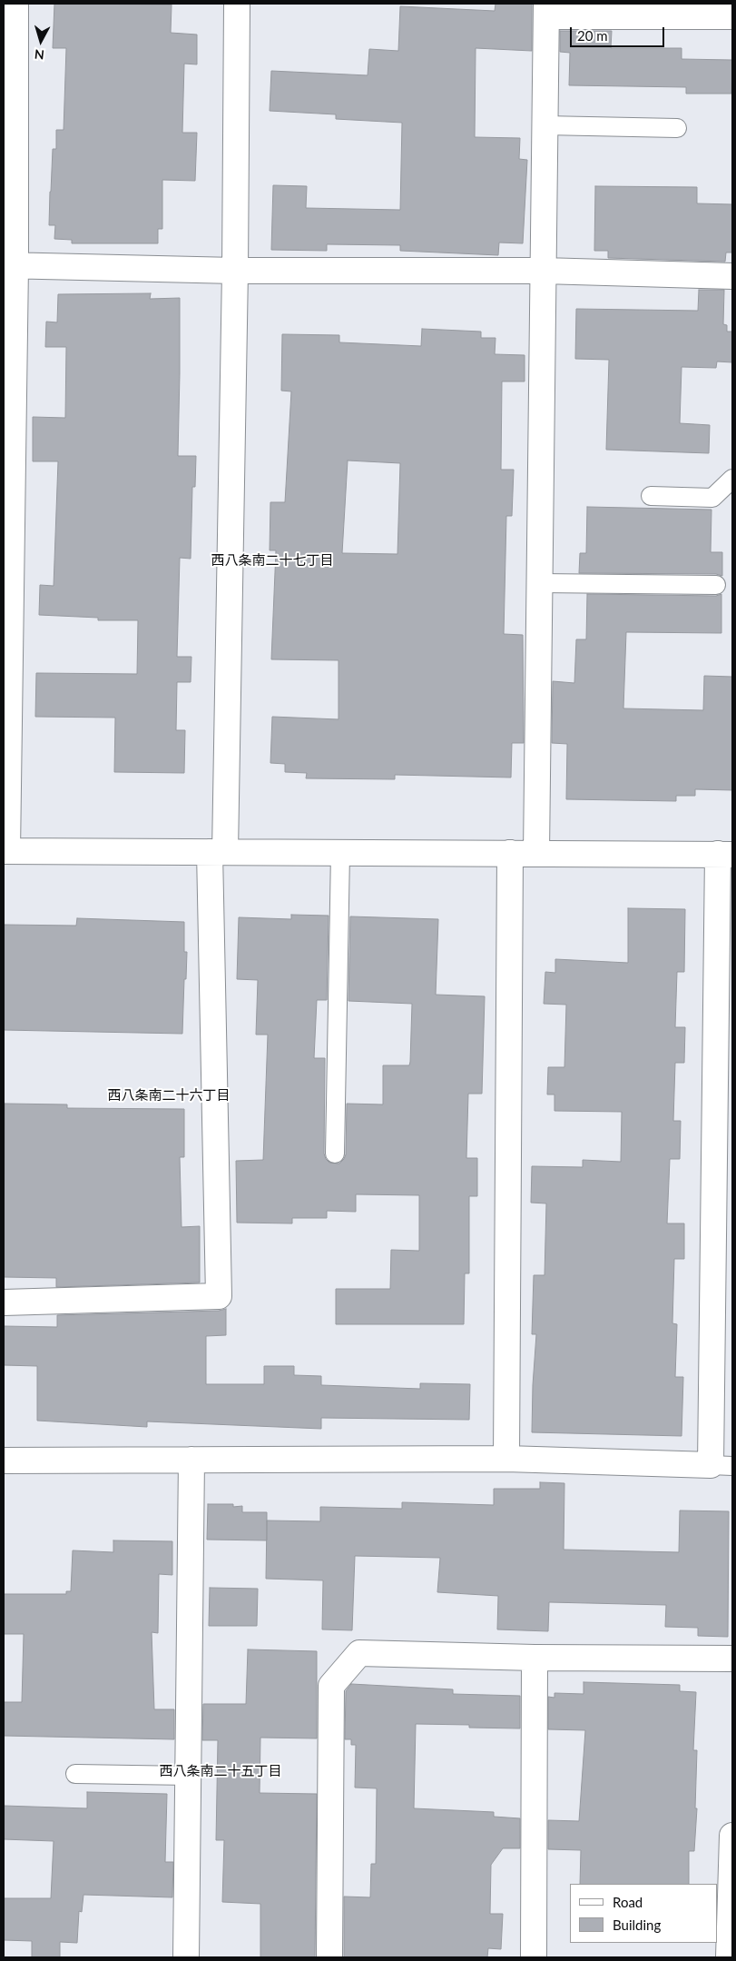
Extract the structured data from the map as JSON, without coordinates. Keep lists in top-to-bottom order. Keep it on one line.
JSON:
{"districts":["西八条南二十七丁目","西八条南二十六丁目","西八条南二十五丁目"],"legend":["Road","Building"],"scale_bar":"20 m","north":"bottom"}
